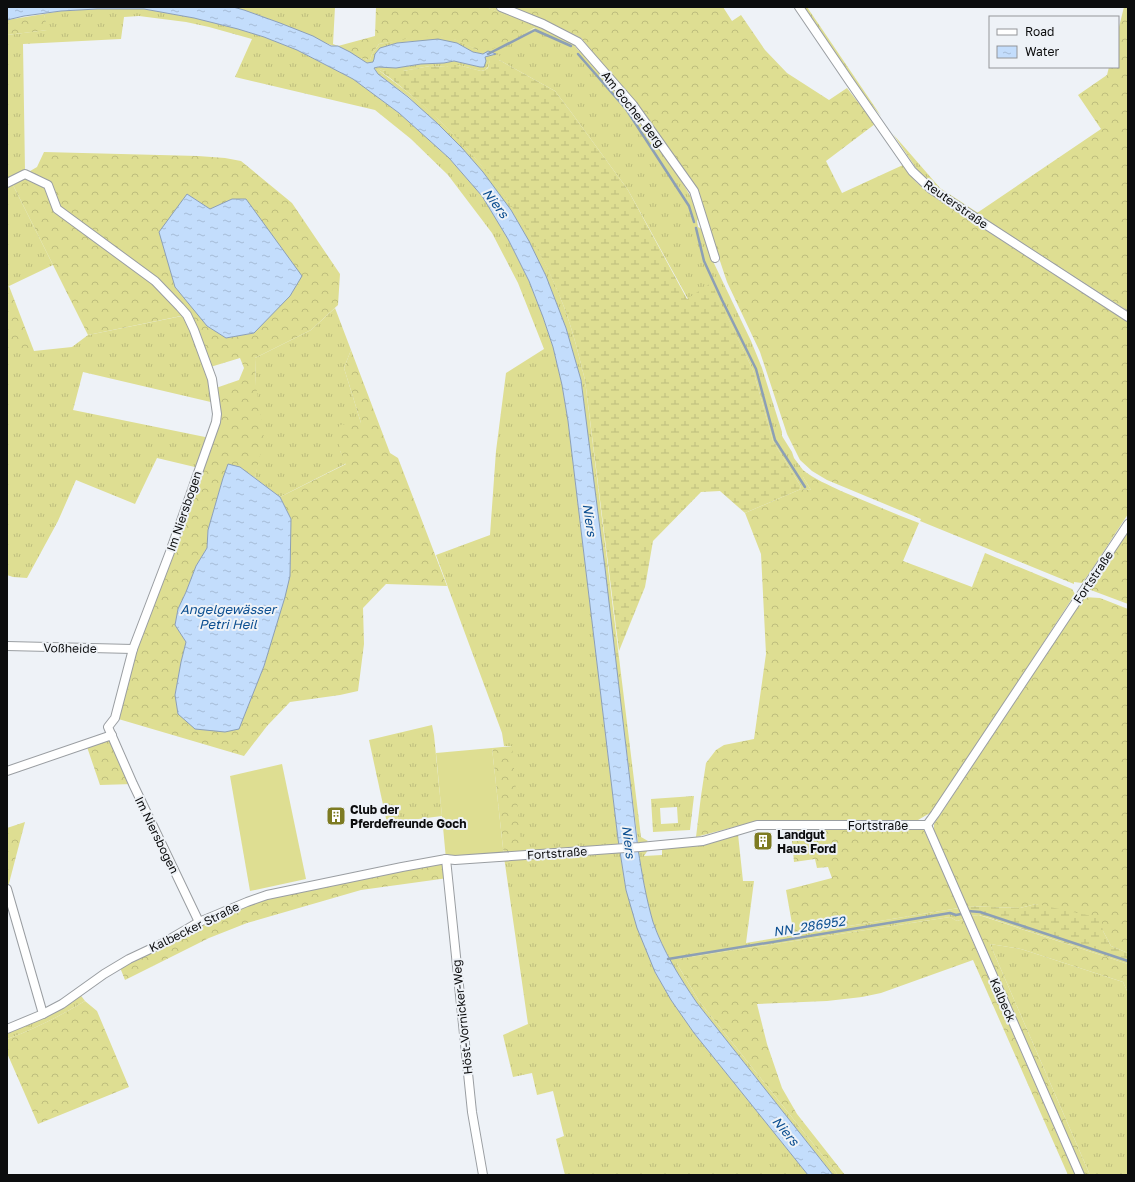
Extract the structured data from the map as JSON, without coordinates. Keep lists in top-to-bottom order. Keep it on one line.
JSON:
{"streets":{"street":["Am Gocher Berg","Reuterstraße","Im Niersbogen","Fortstraße","Voßheide","Kalbecker Straße","Kalbeck","Höst-Vornicker-Weg"]},"crossings":[["Im Niersbogen","Voßheide"],["Im Niersbogen","Kalbecker Straße"],["Fortstraße","Kalbecker Straße"],["Fortstraße","Kalbeck"],["Fortstraße","Höst-Vornicker-Weg"],["Kalbecker Straße","Höst-Vornicker-Weg"]],"water":["Niers","Angelgewässer Petri Heil","NN_286952"],"places":{"building":["Club der Pferdefreunde Goch","Landgut Haus Ford"]},"legend":["Road","Water"]}
